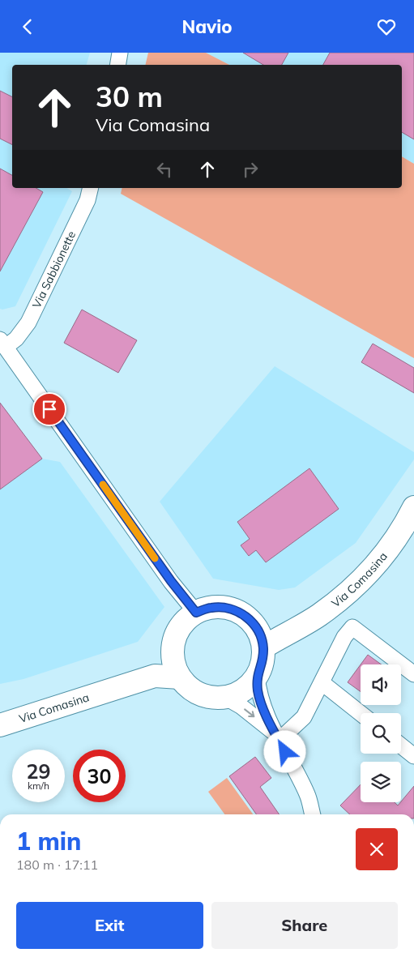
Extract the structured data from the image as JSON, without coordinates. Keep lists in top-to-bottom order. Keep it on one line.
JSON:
{"streets":{"main road":["Via Comasina"],"street":["Via Sabbionette"]},"page":{"header":"Navio","turn":["30 m","Via Comasina"],"speed":"29 km/h","limit":"30","heading":["1 min","180 m · 17:11"],"buttons":["Exit","Share"]}}
